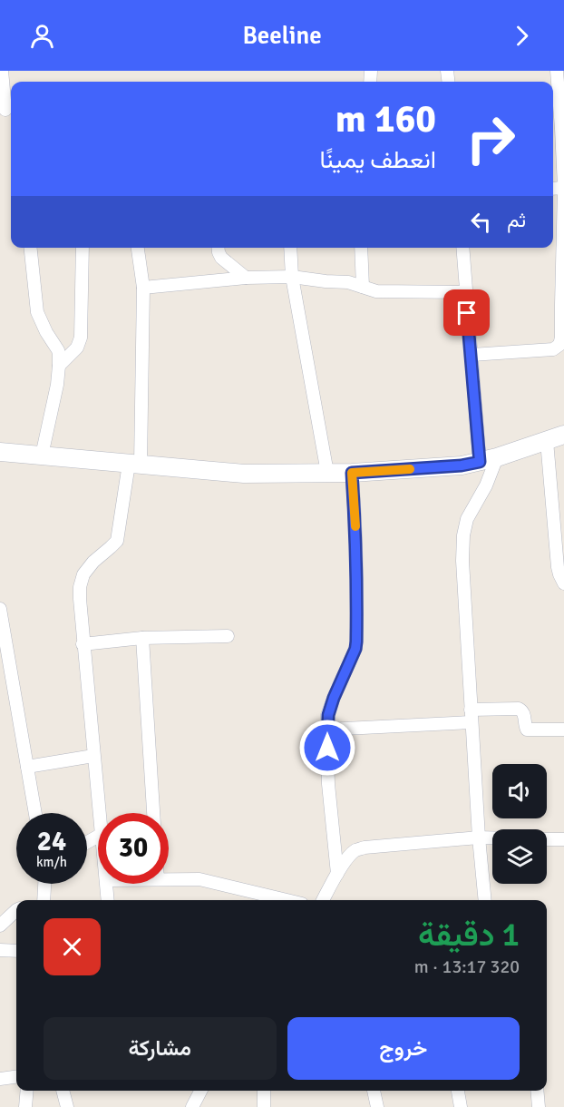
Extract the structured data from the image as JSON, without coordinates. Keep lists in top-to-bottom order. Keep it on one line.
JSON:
{"page":{"header":"Beeline","turn":["160 m","انعطف يمينًا"],"then":"ثم","speed":"24 km/h","limit":"30","heading":["1 دقيقة","320 m · 13:17"],"buttons":["خروج","مشاركة"]}}
